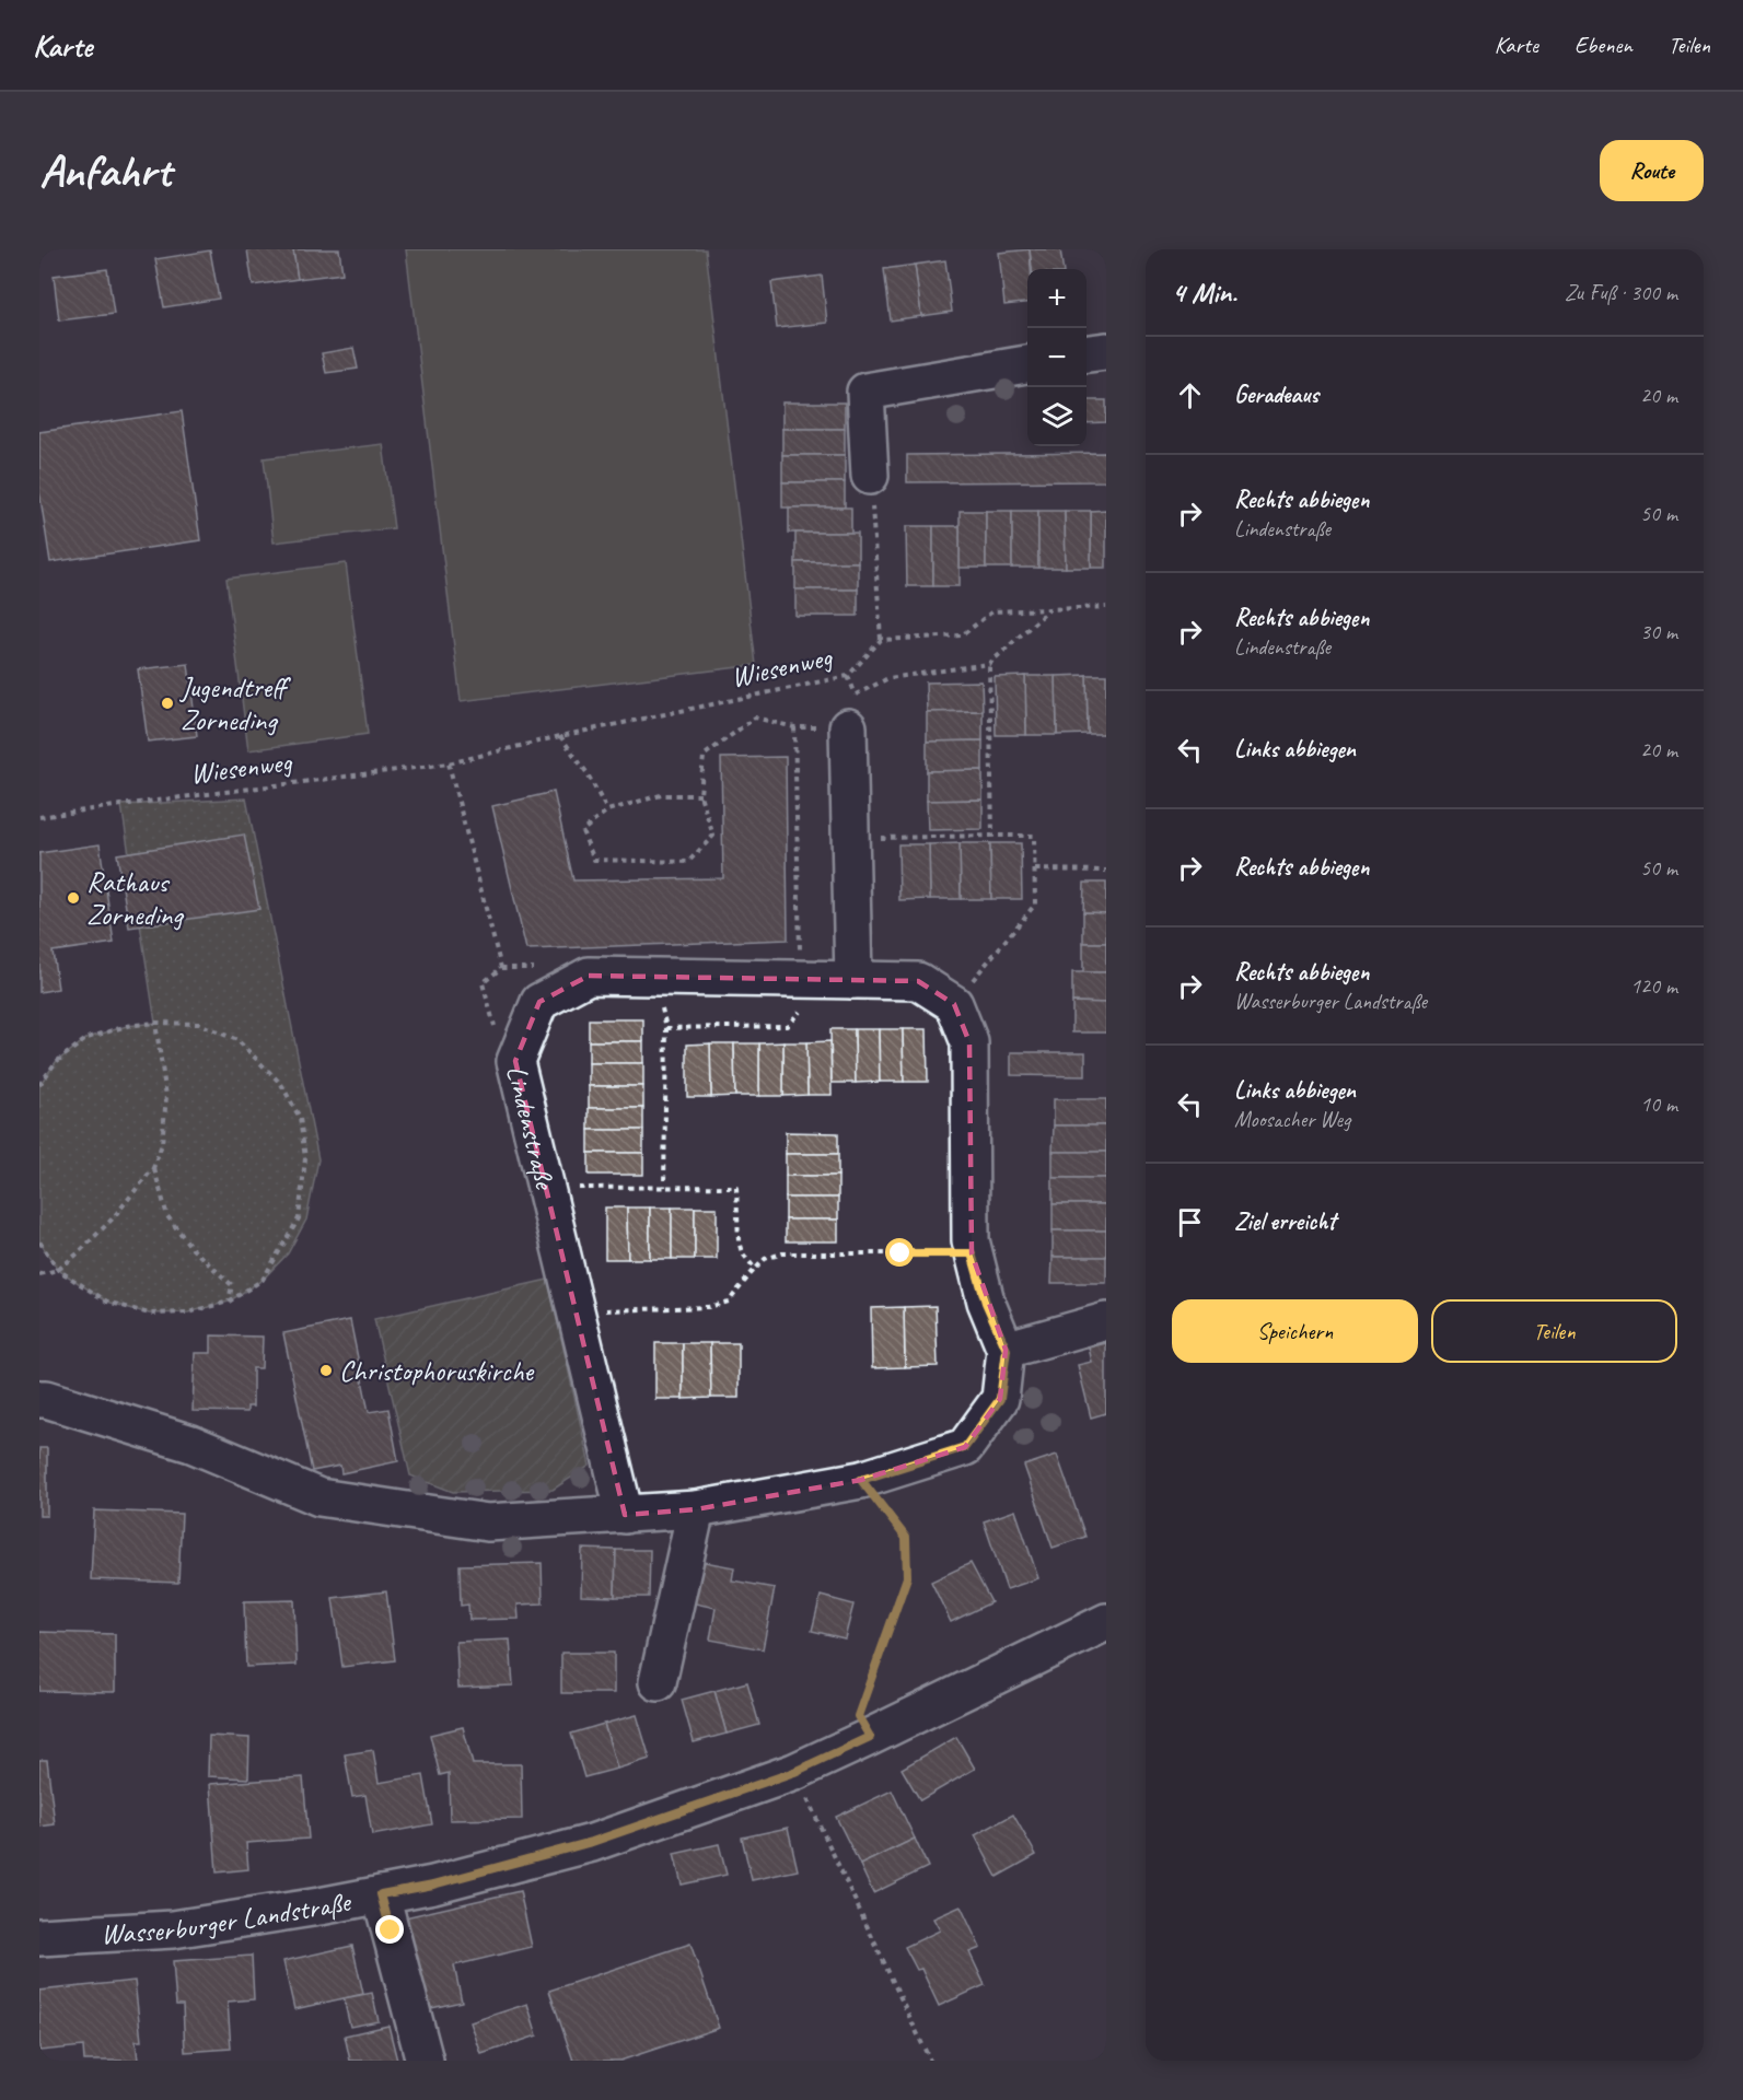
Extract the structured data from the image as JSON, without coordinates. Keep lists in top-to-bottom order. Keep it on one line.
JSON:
{"streets":{"street":["Lindenstraße","Wasserburger Landstraße"],"path":["Wiesenweg"]},"places":["Jugendtreff Zorneding","Rathaus Zorneding","Christophoruskirche"],"page":{"header":"Karte","nav":["Karte","Ebenen","Teilen"],"buttons":["Route",["Speichern","Teilen"]],"title":"Anfahrt","heading":["4 Min.","Zu Fuß · 300 m"],"map_buttons":["+","−"],"list":[["Geradeaus","20 m"],["Rechts abbiegen","Lindenstraße","50 m"],["Rechts abbiegen","Lindenstraße","30 m"],["Links abbiegen","20 m"],["Rechts abbiegen","50 m"],["Rechts abbiegen","Wasserburger Landstraße","120 m"],["Links abbiegen","Moosacher Weg","10 m"],"Ziel erreicht"]}}
